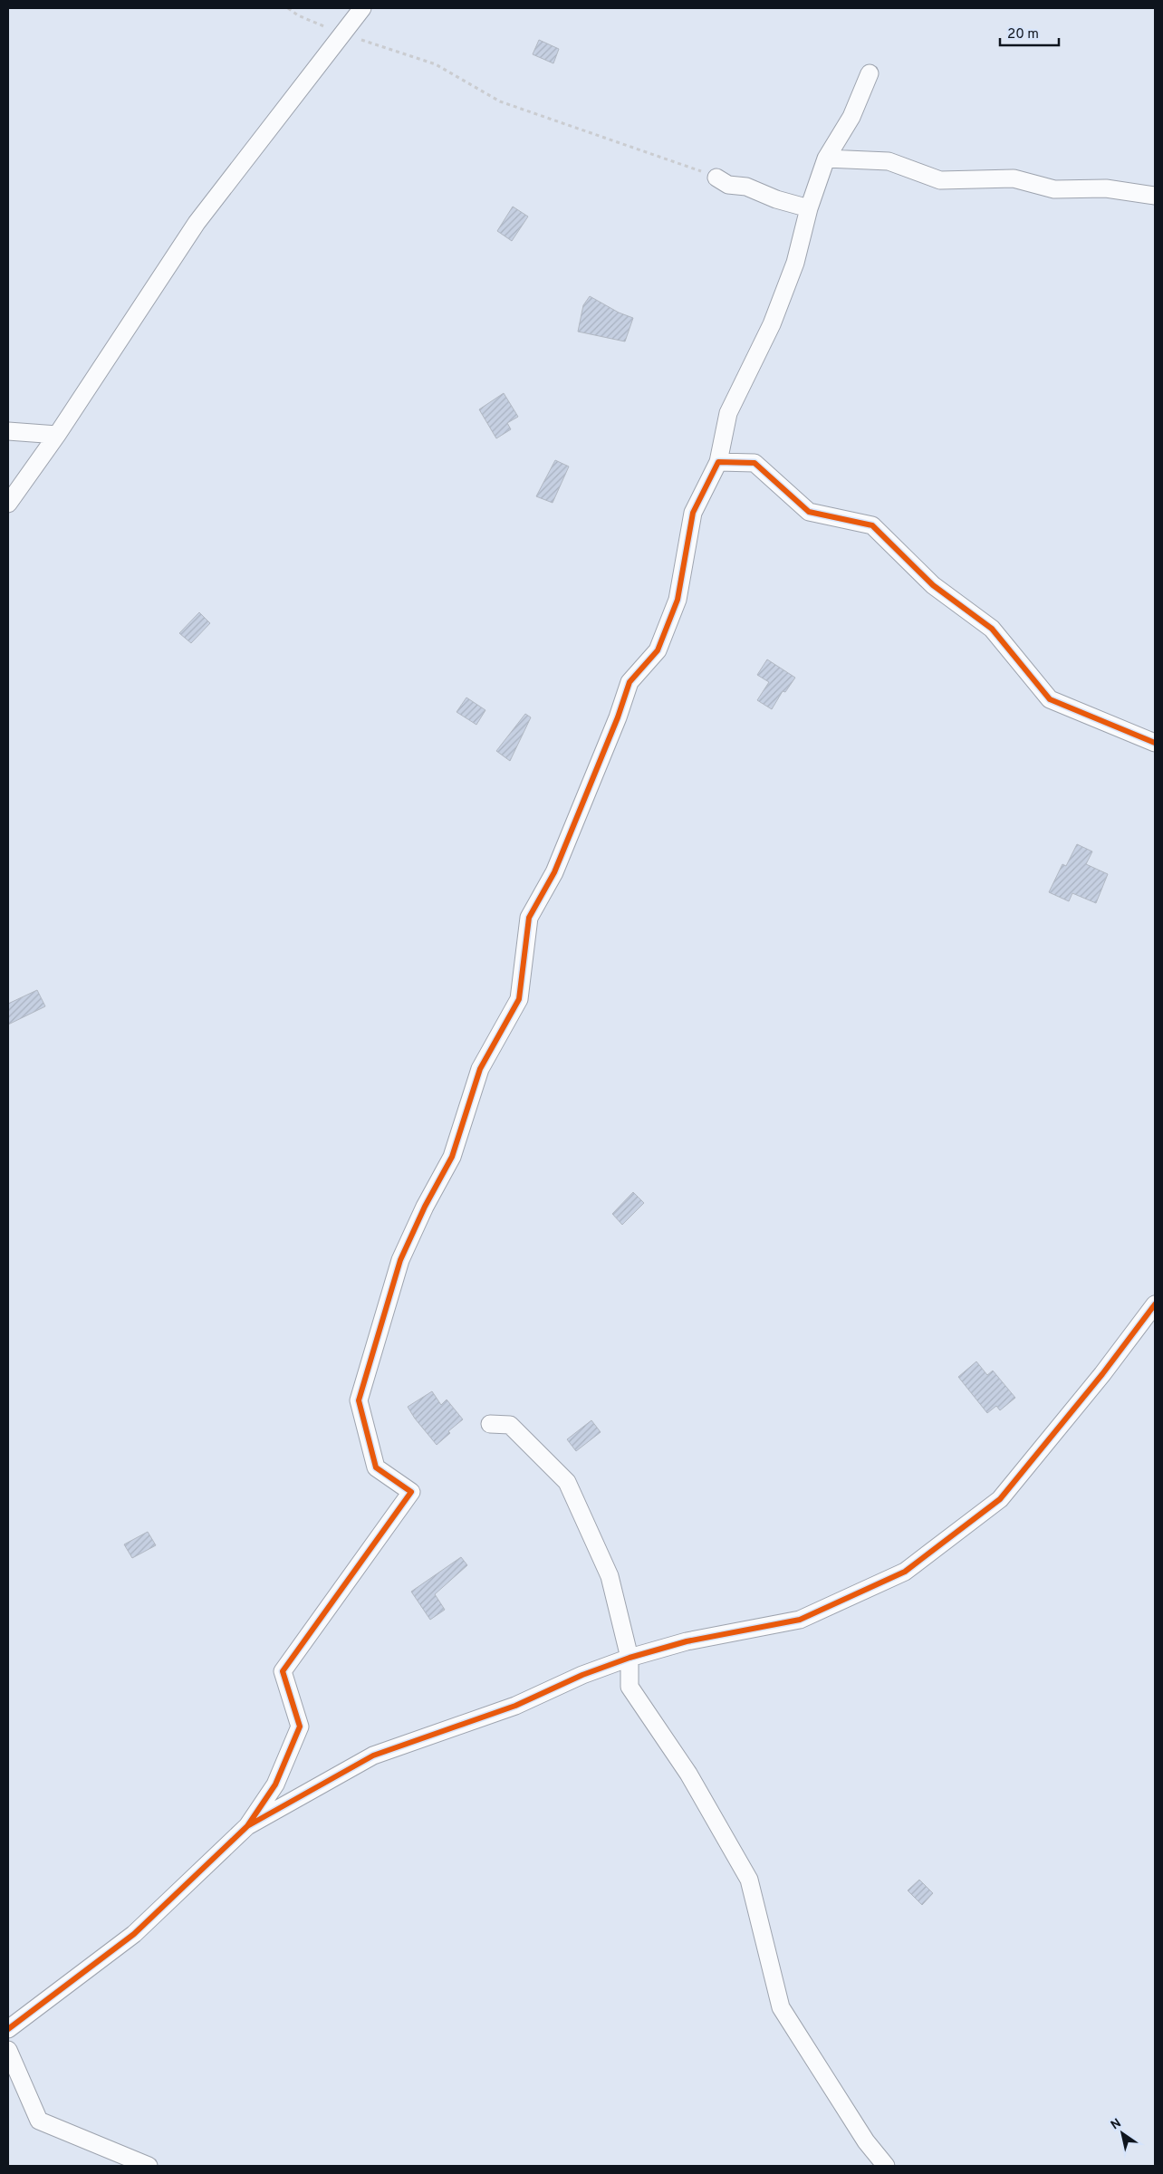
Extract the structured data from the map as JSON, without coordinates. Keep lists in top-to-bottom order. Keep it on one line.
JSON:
{"scale_bar":"20 m","north":"top left"}
